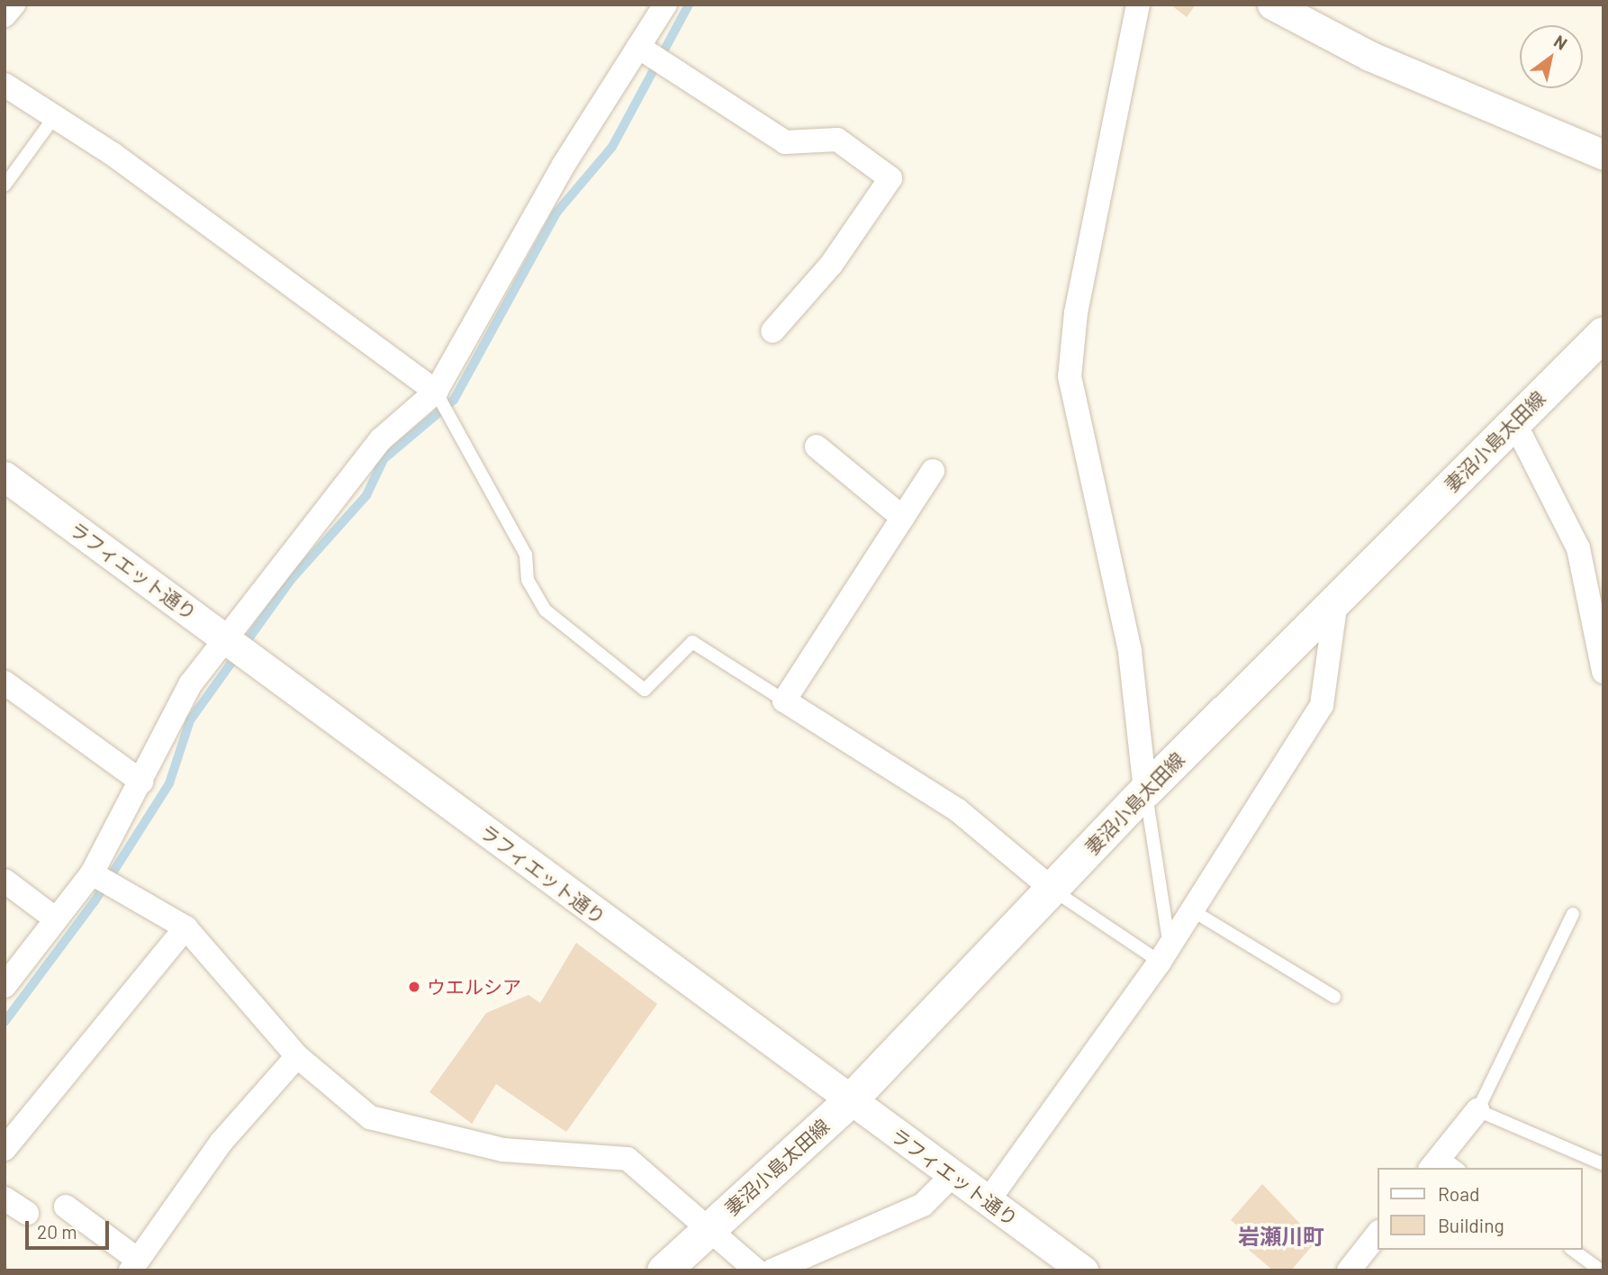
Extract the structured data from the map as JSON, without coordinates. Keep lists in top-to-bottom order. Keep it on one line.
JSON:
{"streets":{"main road":["妻沼小島太田線"],"street":["ラフィエット通り"]},"crossings":[["妻沼小島太田線","ラフィエット通り"]],"districts":["岩瀬川町"],"places":["ウエルシア"],"legend":["Road","Building"],"scale_bar":"20 m","north":"top right"}
